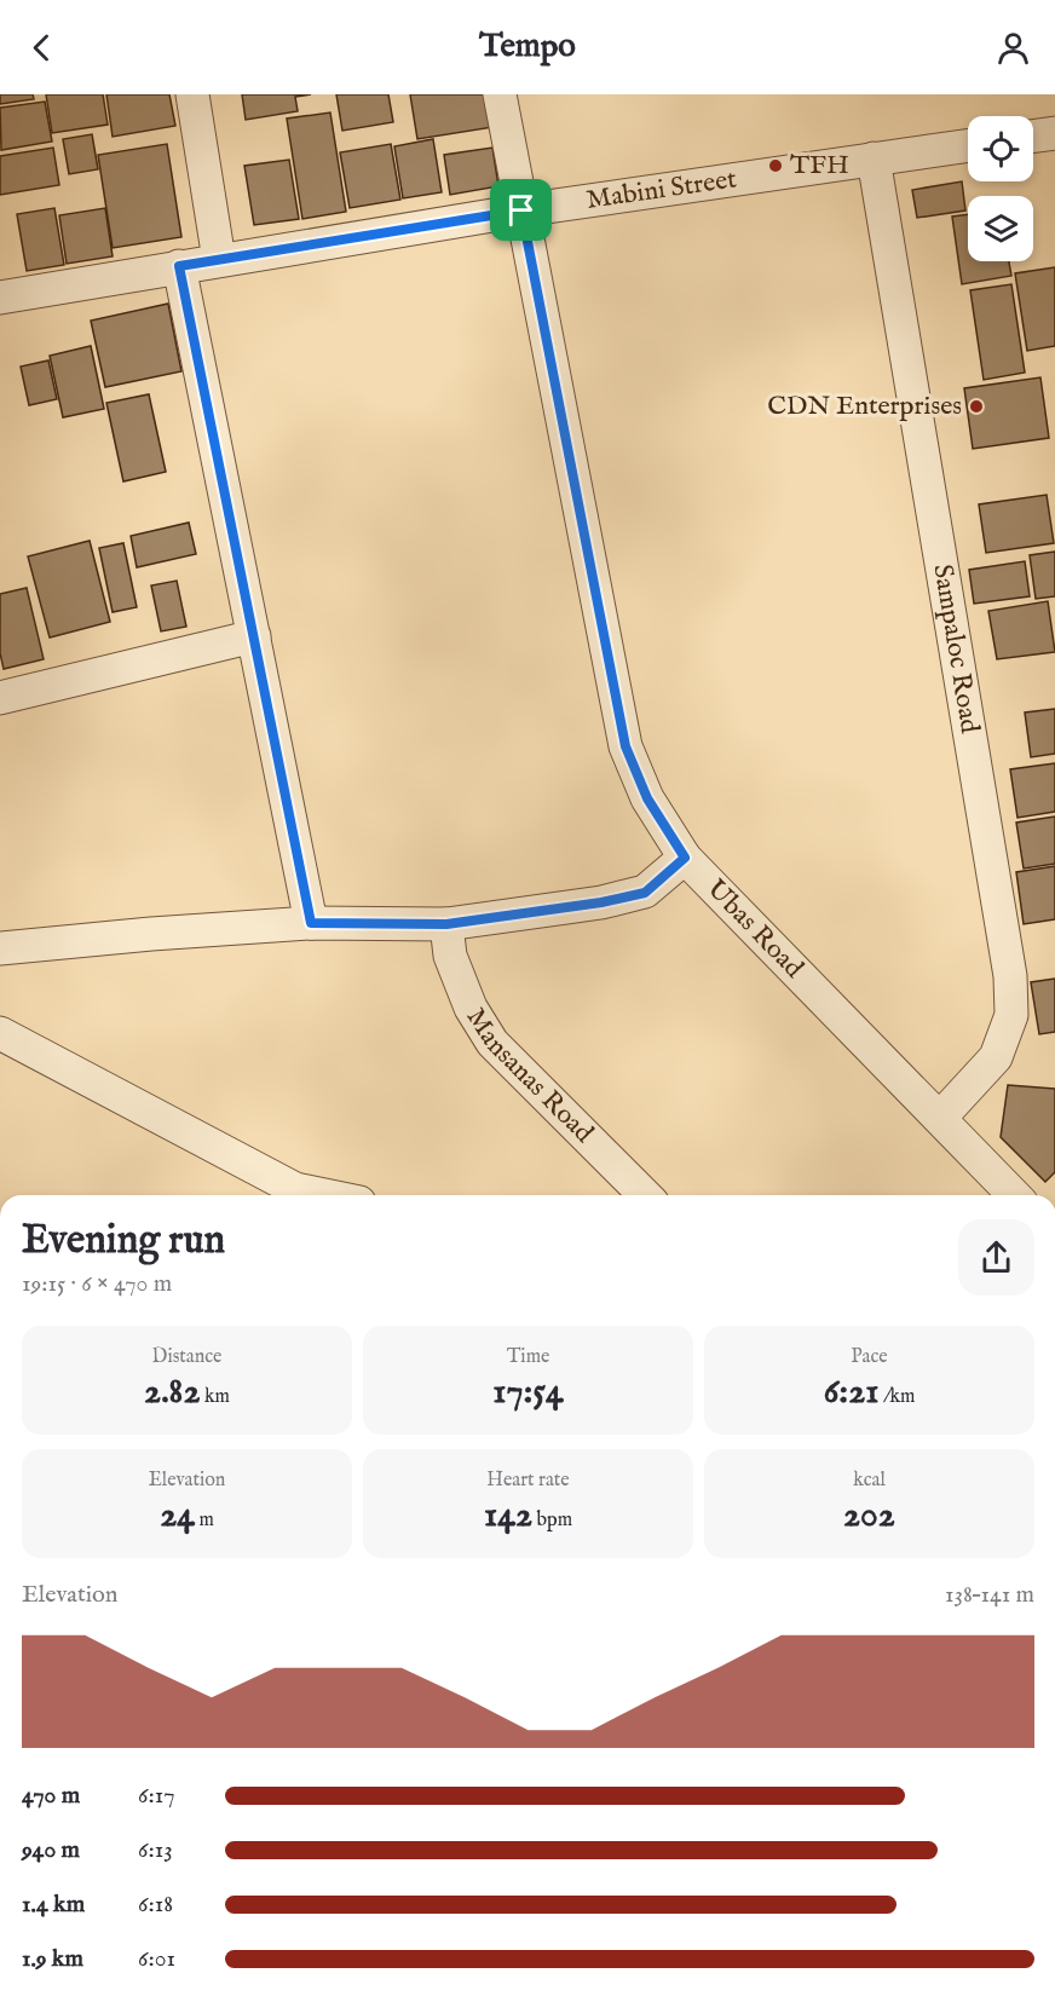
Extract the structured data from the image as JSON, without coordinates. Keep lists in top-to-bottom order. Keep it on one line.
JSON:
{"streets":{"street":["Mabini Street","Sampaloc Road","Ubas Road","Mansanas Road"]},"crossings":[["Mabini Street","Sampaloc Road"],["Mabini Street","Ubas Road"],["Sampaloc Road","Ubas Road"]],"places":["TFH","CDN Enterprises"],"page":{"header":"Tempo","heading":["Evening run","19:15 · 6 × 470 m"],"stats":[["Distance","2.82 km"],["Time","17:54"],["Pace","6:21 /km"],["Elevation","24 m"],["Heart rate","142 bpm"],["kcal","202"]],"chart":["Elevation","138–141 m"],"list":[{"name":"470 m","note":"6:17"},{"name":"940 m","note":"6:13"},{"name":"1.4 km","note":"6:18"},{"name":"1.9 km","note":"6:01"}]}}
